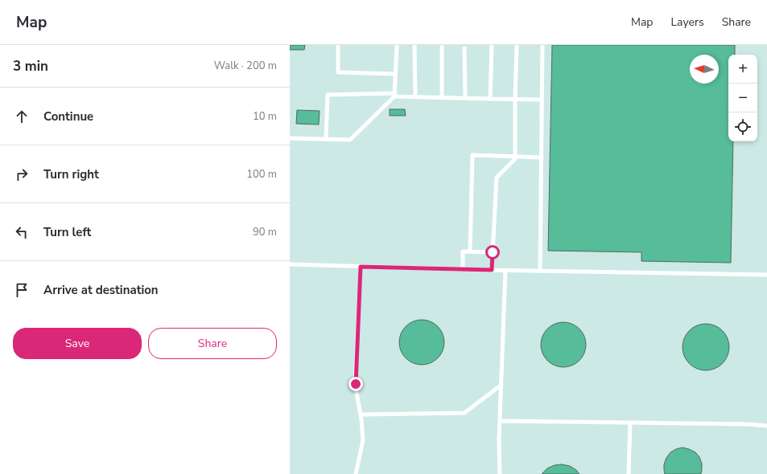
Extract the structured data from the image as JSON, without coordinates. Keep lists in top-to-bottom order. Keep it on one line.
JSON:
{"north":"left","page":{"header":"Map","nav":["Map","Layers","Share"],"heading":["3 min","Walk · 200 m"],"map_buttons":["+","−"],"list":[["Continue","10 m"],["Turn right","100 m"],["Turn left","90 m"],"Arrive at destination"],"buttons":["Save","Share"]}}
